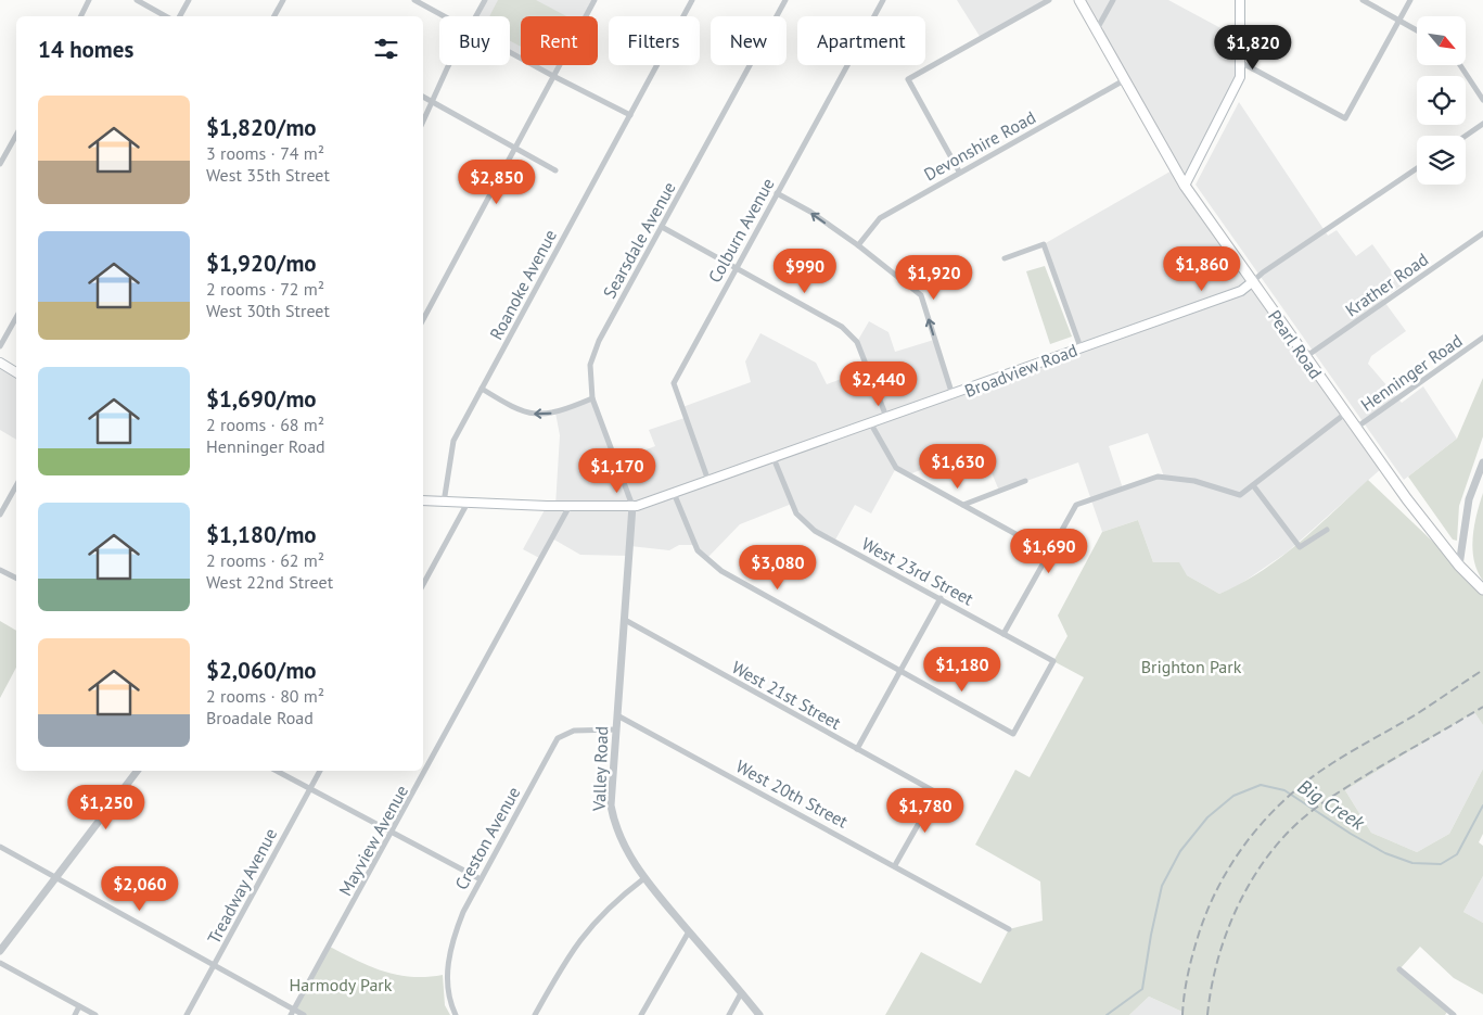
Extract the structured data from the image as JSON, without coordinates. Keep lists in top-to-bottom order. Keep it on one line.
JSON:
{"streets":{"main road":["Pearl Road","Broadview Road"],"street":["Devonshire Road","Colburn Avenue","Searsdale Avenue","Roanoke Avenue","Krather Road","Henninger Road","West 23rd Street","West 21st Street","Valley Road","West 20th Street","Creston Avenue","Mayview Avenue","Treadway Avenue"]},"crossings":[["Devonshire Road","Pearl Road"],["Colburn Avenue","Broadview Road"],["Searsdale Avenue","Broadview Road"],["Searsdale Avenue","Valley Road"],["Roanoke Avenue","Broadview Road"],["Krather Road","Pearl Road"],["Pearl Road","Broadview Road"],["Pearl Road","Henninger Road"],["Broadview Road","West 23rd Street"],["Broadview Road","Valley Road"],["Broadview Road","Mayview Avenue"],["Henninger Road","West 23rd Street"],["West 21st Street","Valley Road"],["West 21st Street","West 20th Street"],["Valley Road","West 20th Street"],["Valley Road","Creston Avenue"]],"water":["Big Creek"],"parks":["Brighton Park","Harmody Park"],"north":"bottom right","page":{"chip":["Buy","Rent","Filters","New","Apartment"],"heading":"14 homes","price":["$1,820","$2,850","$1,860","$990","$1,920","$2,440","$1,630","$1,170","$1,690","$3,080","$1,180","$1,250","$1,780","$2,060"],"list":[{"name":"$1,820/mo","note":"3 rooms · 74 m² · West 35th Street"},{"name":"$1,920/mo","note":"2 rooms · 72 m² · West 30th Street"},{"name":"$1,690/mo","note":"2 rooms · 68 m² · Henninger Road"},{"name":"$1,180/mo","note":"2 rooms · 62 m² · West 22nd Street"},{"name":"$2,060/mo","note":"2 rooms · 80 m² · Broadale Road"}]}}
